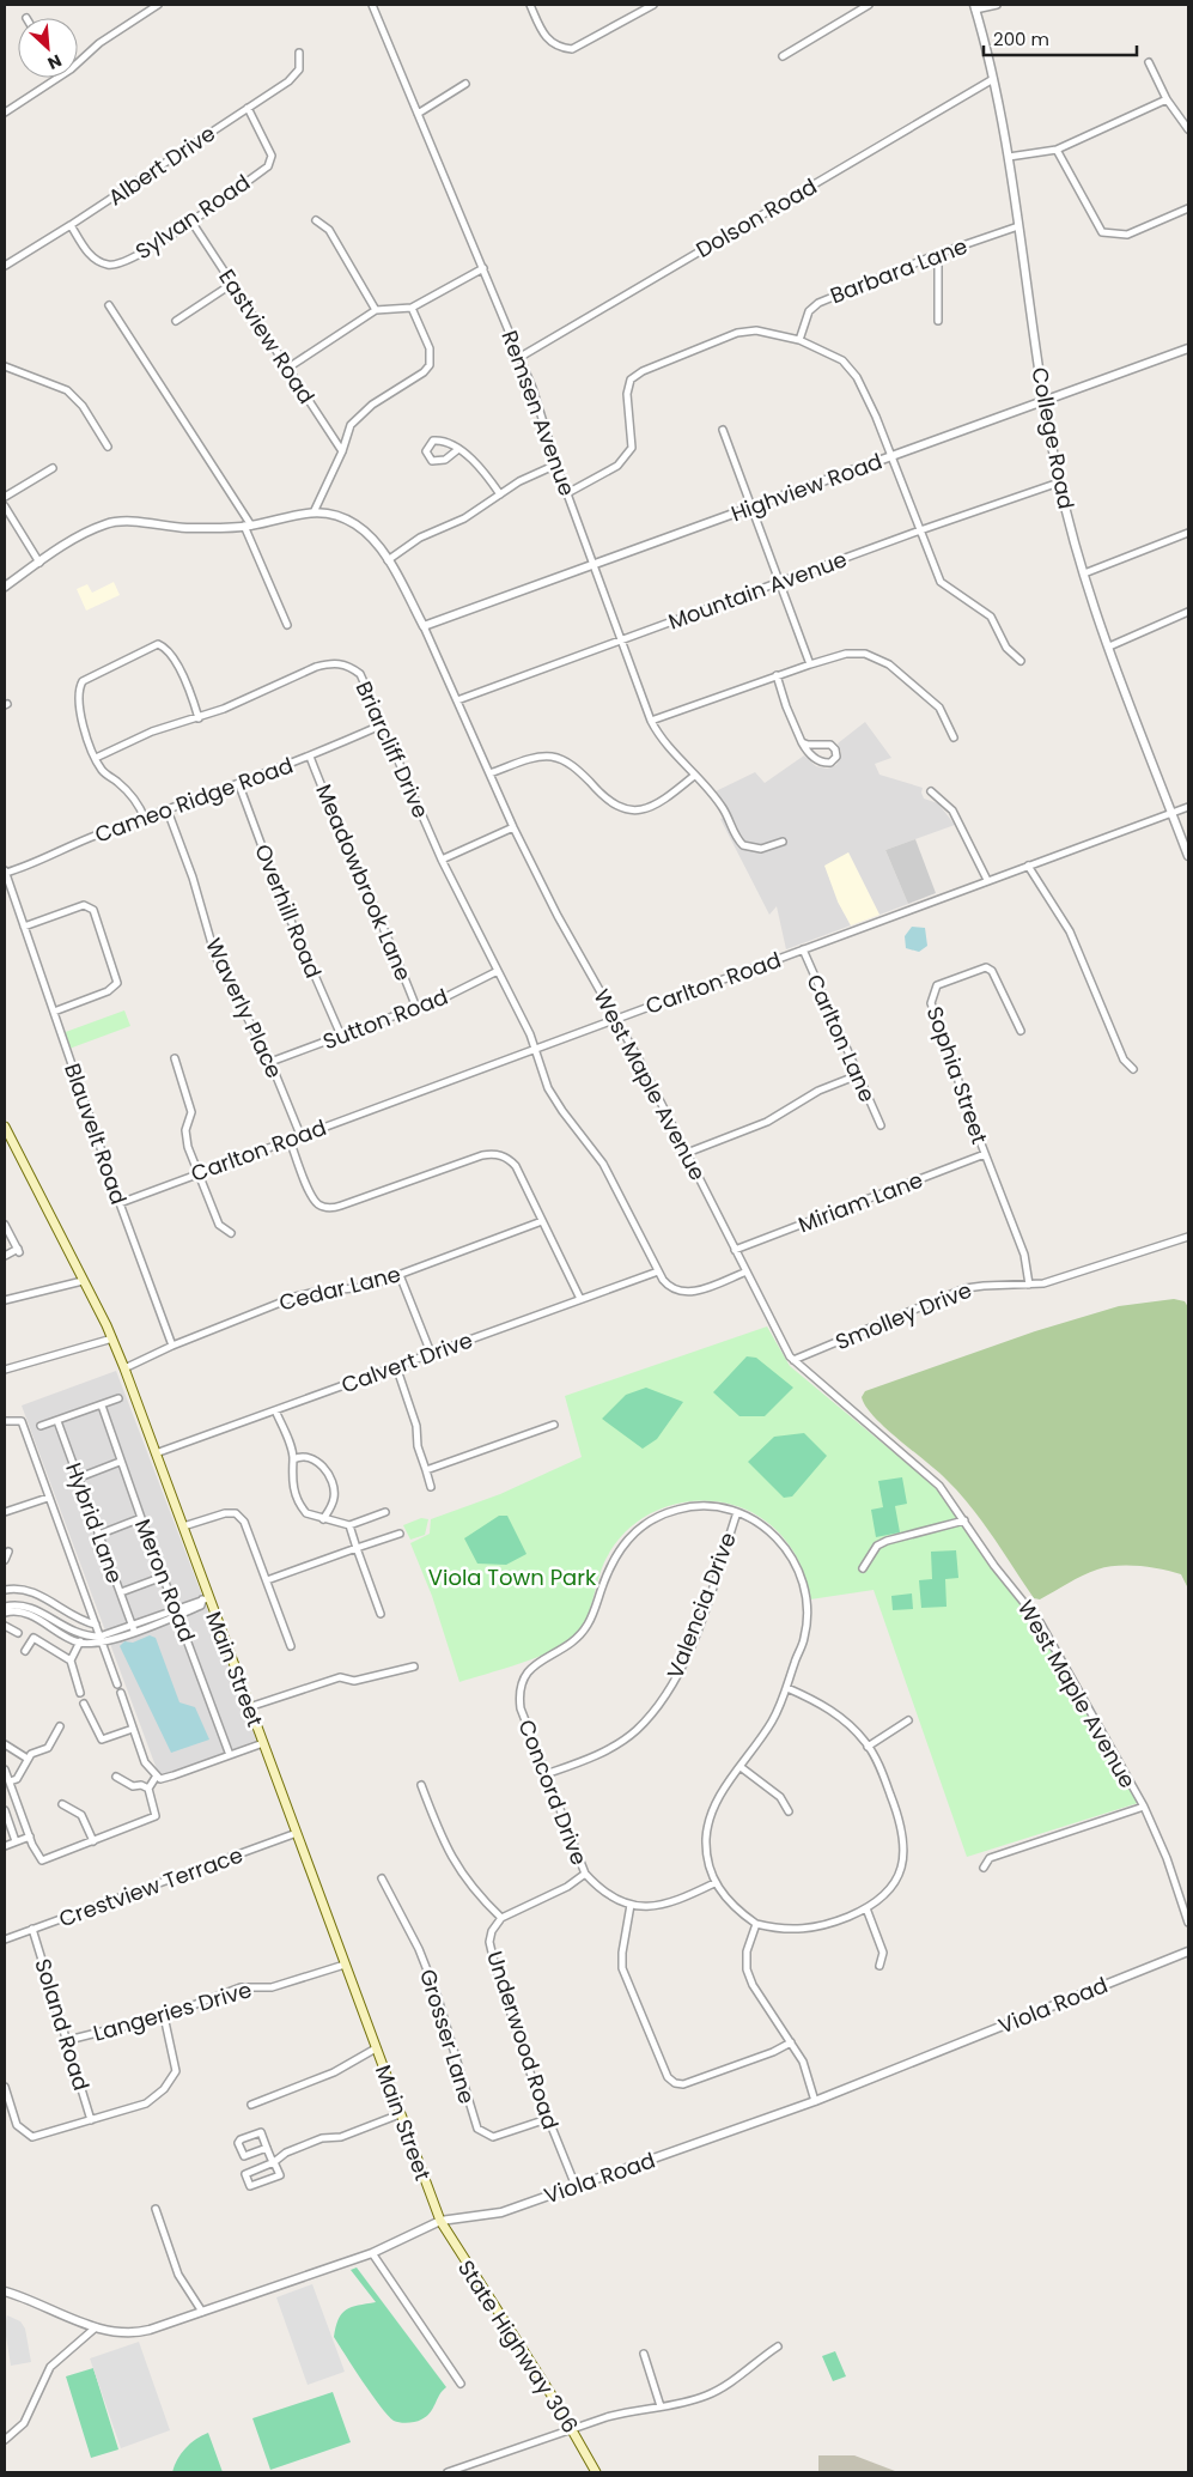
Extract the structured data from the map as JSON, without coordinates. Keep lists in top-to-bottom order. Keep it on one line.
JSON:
{"streets":{"main road":["Main Street","State Highway 306"],"street":["Albert Drive","Sylvan Road","Dolson Road","Barbara Lane","Eastview Road","Remsen Avenue","College Road","Highview Road","Mountain Avenue","Briarcliff Drive","Cameo Ridge Road","Meadowbrook Lane","Overhill Road","Carlton Road","Waverly Place","Sutton Road","Carlton Lane","Sophia Street","West Maple Avenue","Blauvelt Road","Miriam Lane","Cedar Lane","Smolley Drive","Calvert Drive","Hybrid Lane","Meron Road","Valencia Drive","Concord Drive","Crestview Terrace","Viola Road","Langeries Drive","Soland Road","Grosser Lane","Underwood Road"]},"crossings":[["Albert Drive","Sylvan Road"],["Sylvan Road","Eastview Road"],["Dolson Road","Remsen Avenue"],["Dolson Road","College Road"],["Barbara Lane","College Road"],["Remsen Avenue","Highview Road"],["Remsen Avenue","Mountain Avenue"],["College Road","Highview Road"],["College Road","Mountain Avenue"],["College Road","Carlton Road"],["Highview Road","West Maple Avenue"],["Mountain Avenue","West Maple Avenue"],["Briarcliff Drive","Cameo Ridge Road"],["Briarcliff Drive","Carlton Road"],["Briarcliff Drive","Sutton Road"],["Briarcliff Drive","Calvert Drive"],["Cameo Ridge Road","Meadowbrook Lane"],["Cameo Ridge Road","Overhill Road"],["Cameo Ridge Road","Waverly Place"],["Cameo Ridge Road","Blauvelt Road"],["Meadowbrook Lane","Sutton Road"],["Overhill Road","Sutton Road"],["Carlton Road","Waverly Place"],["Carlton Road","Carlton Lane"],["Carlton Road","West Maple Avenue"],["Carlton Road","Blauvelt Road"],["Waverly Place","Sutton Road"],["Sophia Street","Miriam Lane"],["Sophia Street","Smolley Drive"],["West Maple Avenue","Miriam Lane"],["West Maple Avenue","Smolley Drive"],["Blauvelt Road","Cedar Lane"],["Calvert Drive","Main Street"],["Valencia Drive","Concord Drive"],["Main Street","Crestview Terrace"],["Main Street","Viola Road"],["Main Street","Langeries Drive"],["Main Street","State Highway 306"],["Concord Drive","Underwood Road"],["Crestview Terrace","Soland Road"],["Viola Road","Underwood Road"],["Viola Road","State Highway 306"],["Langeries Drive","Soland Road"],["Grosser Lane","Underwood Road"]],"parks":["Viola Town Park"],"scale_bar":"200 m","north":"bottom right"}
